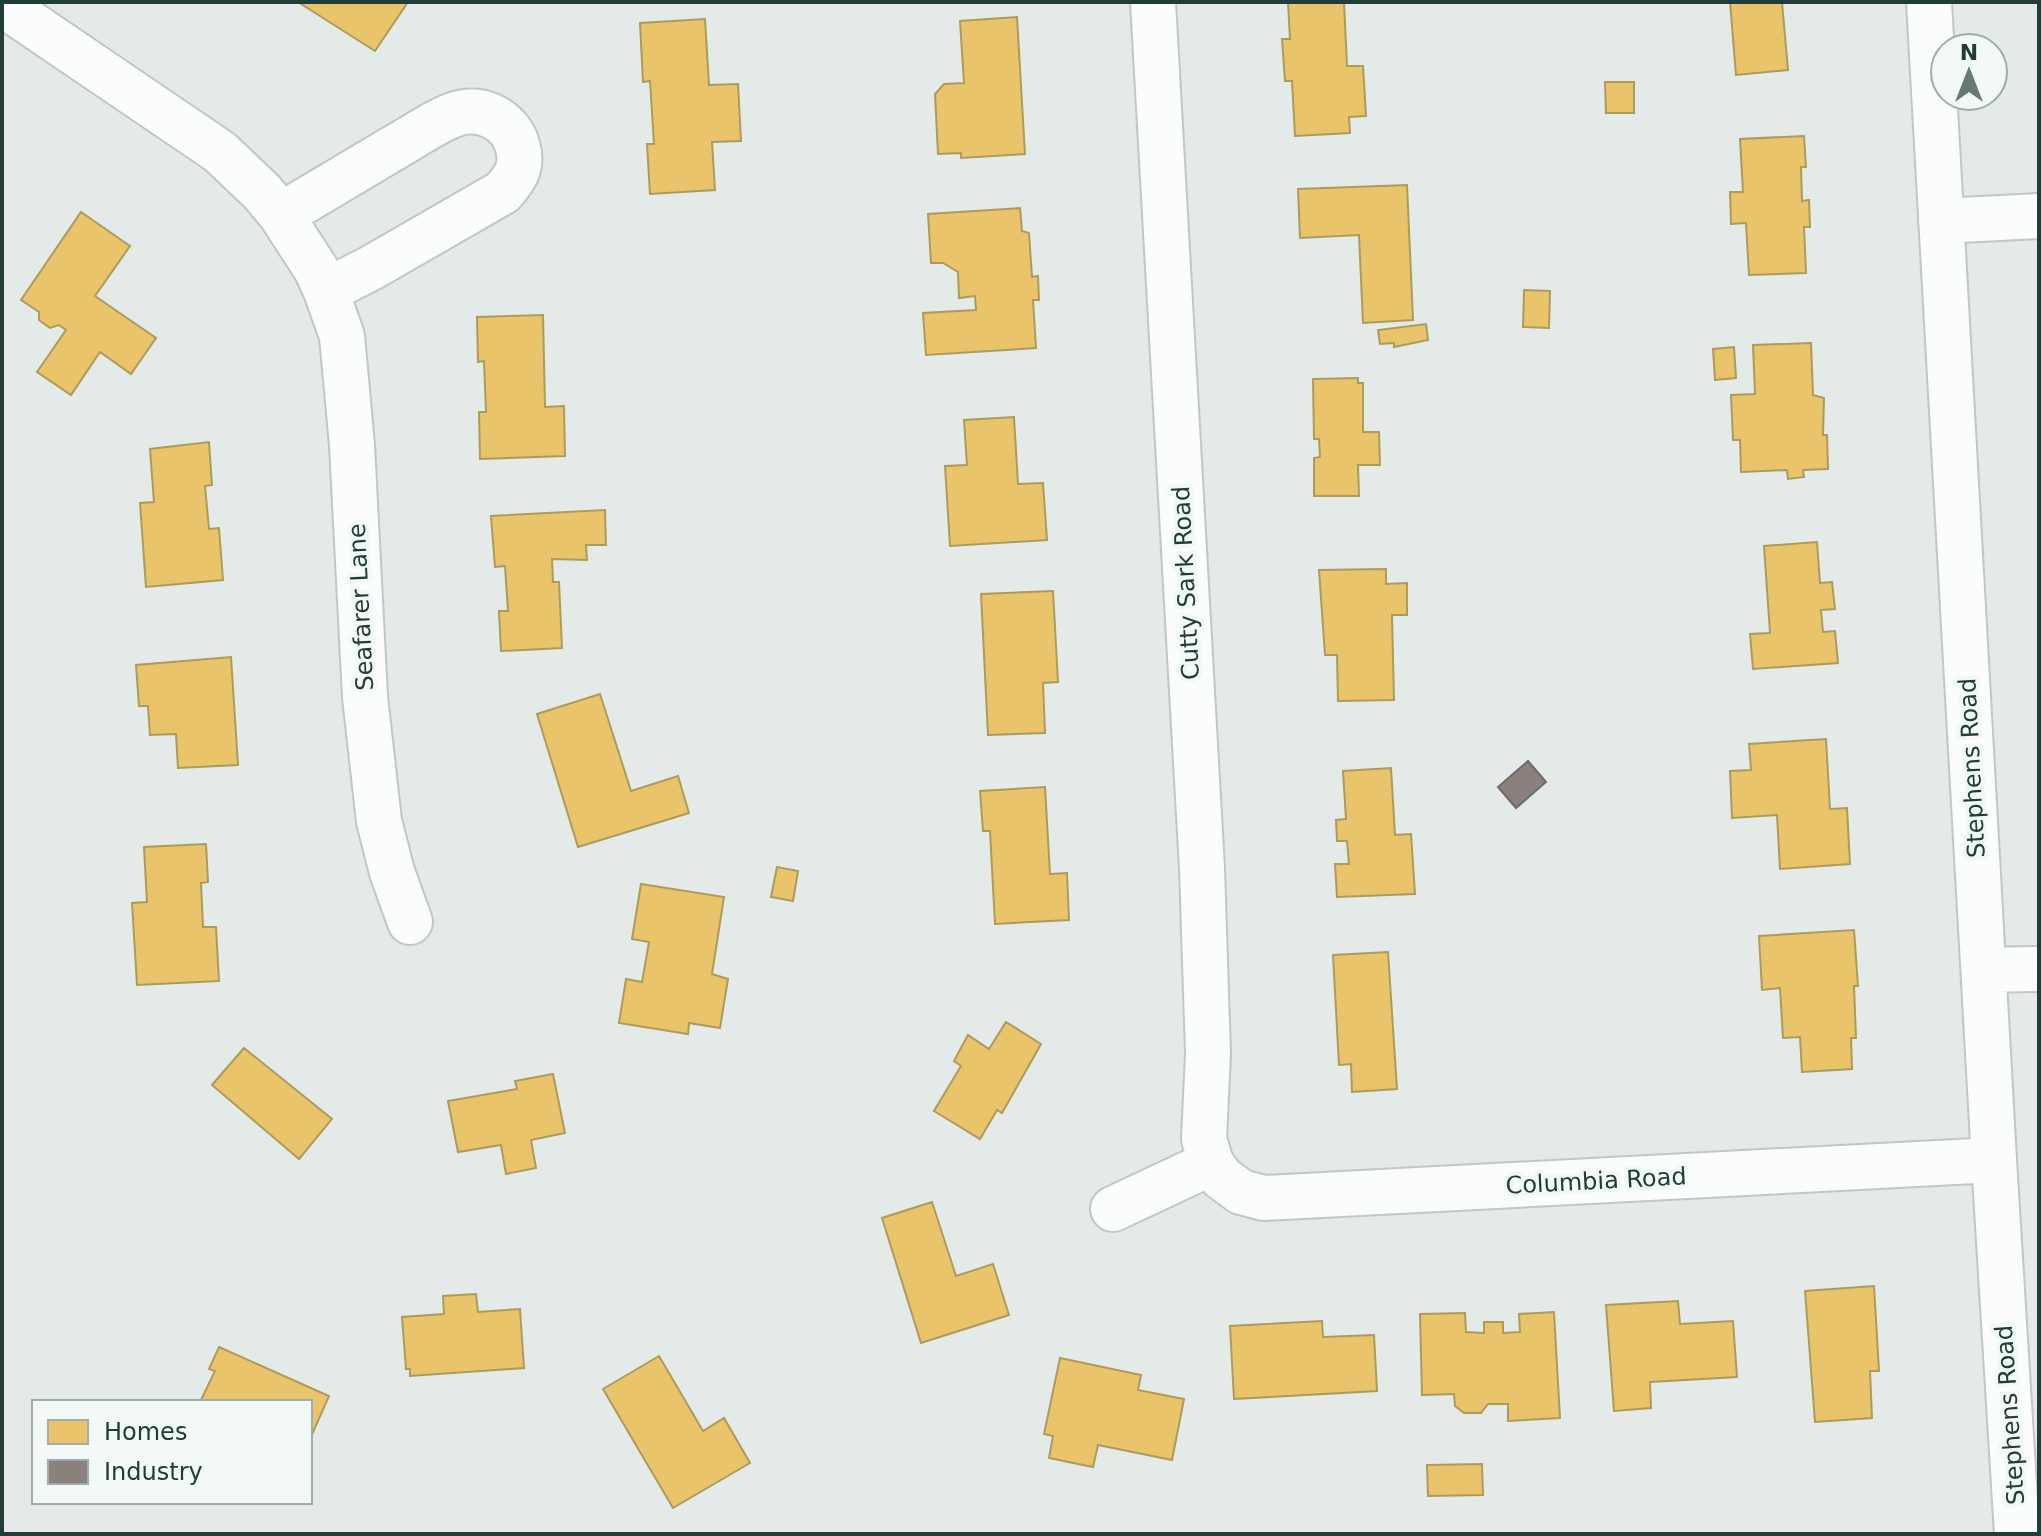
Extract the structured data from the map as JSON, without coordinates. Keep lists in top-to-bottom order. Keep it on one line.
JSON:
{"streets":{"street":["Cutty Sark Road","Seafarer Lane","Stephens Road","Columbia Road"]},"crossings":[["Cutty Sark Road","Columbia Road"],["Stephens Road","Columbia Road"]],"legend":["Homes","Industry"],"north":"top"}
